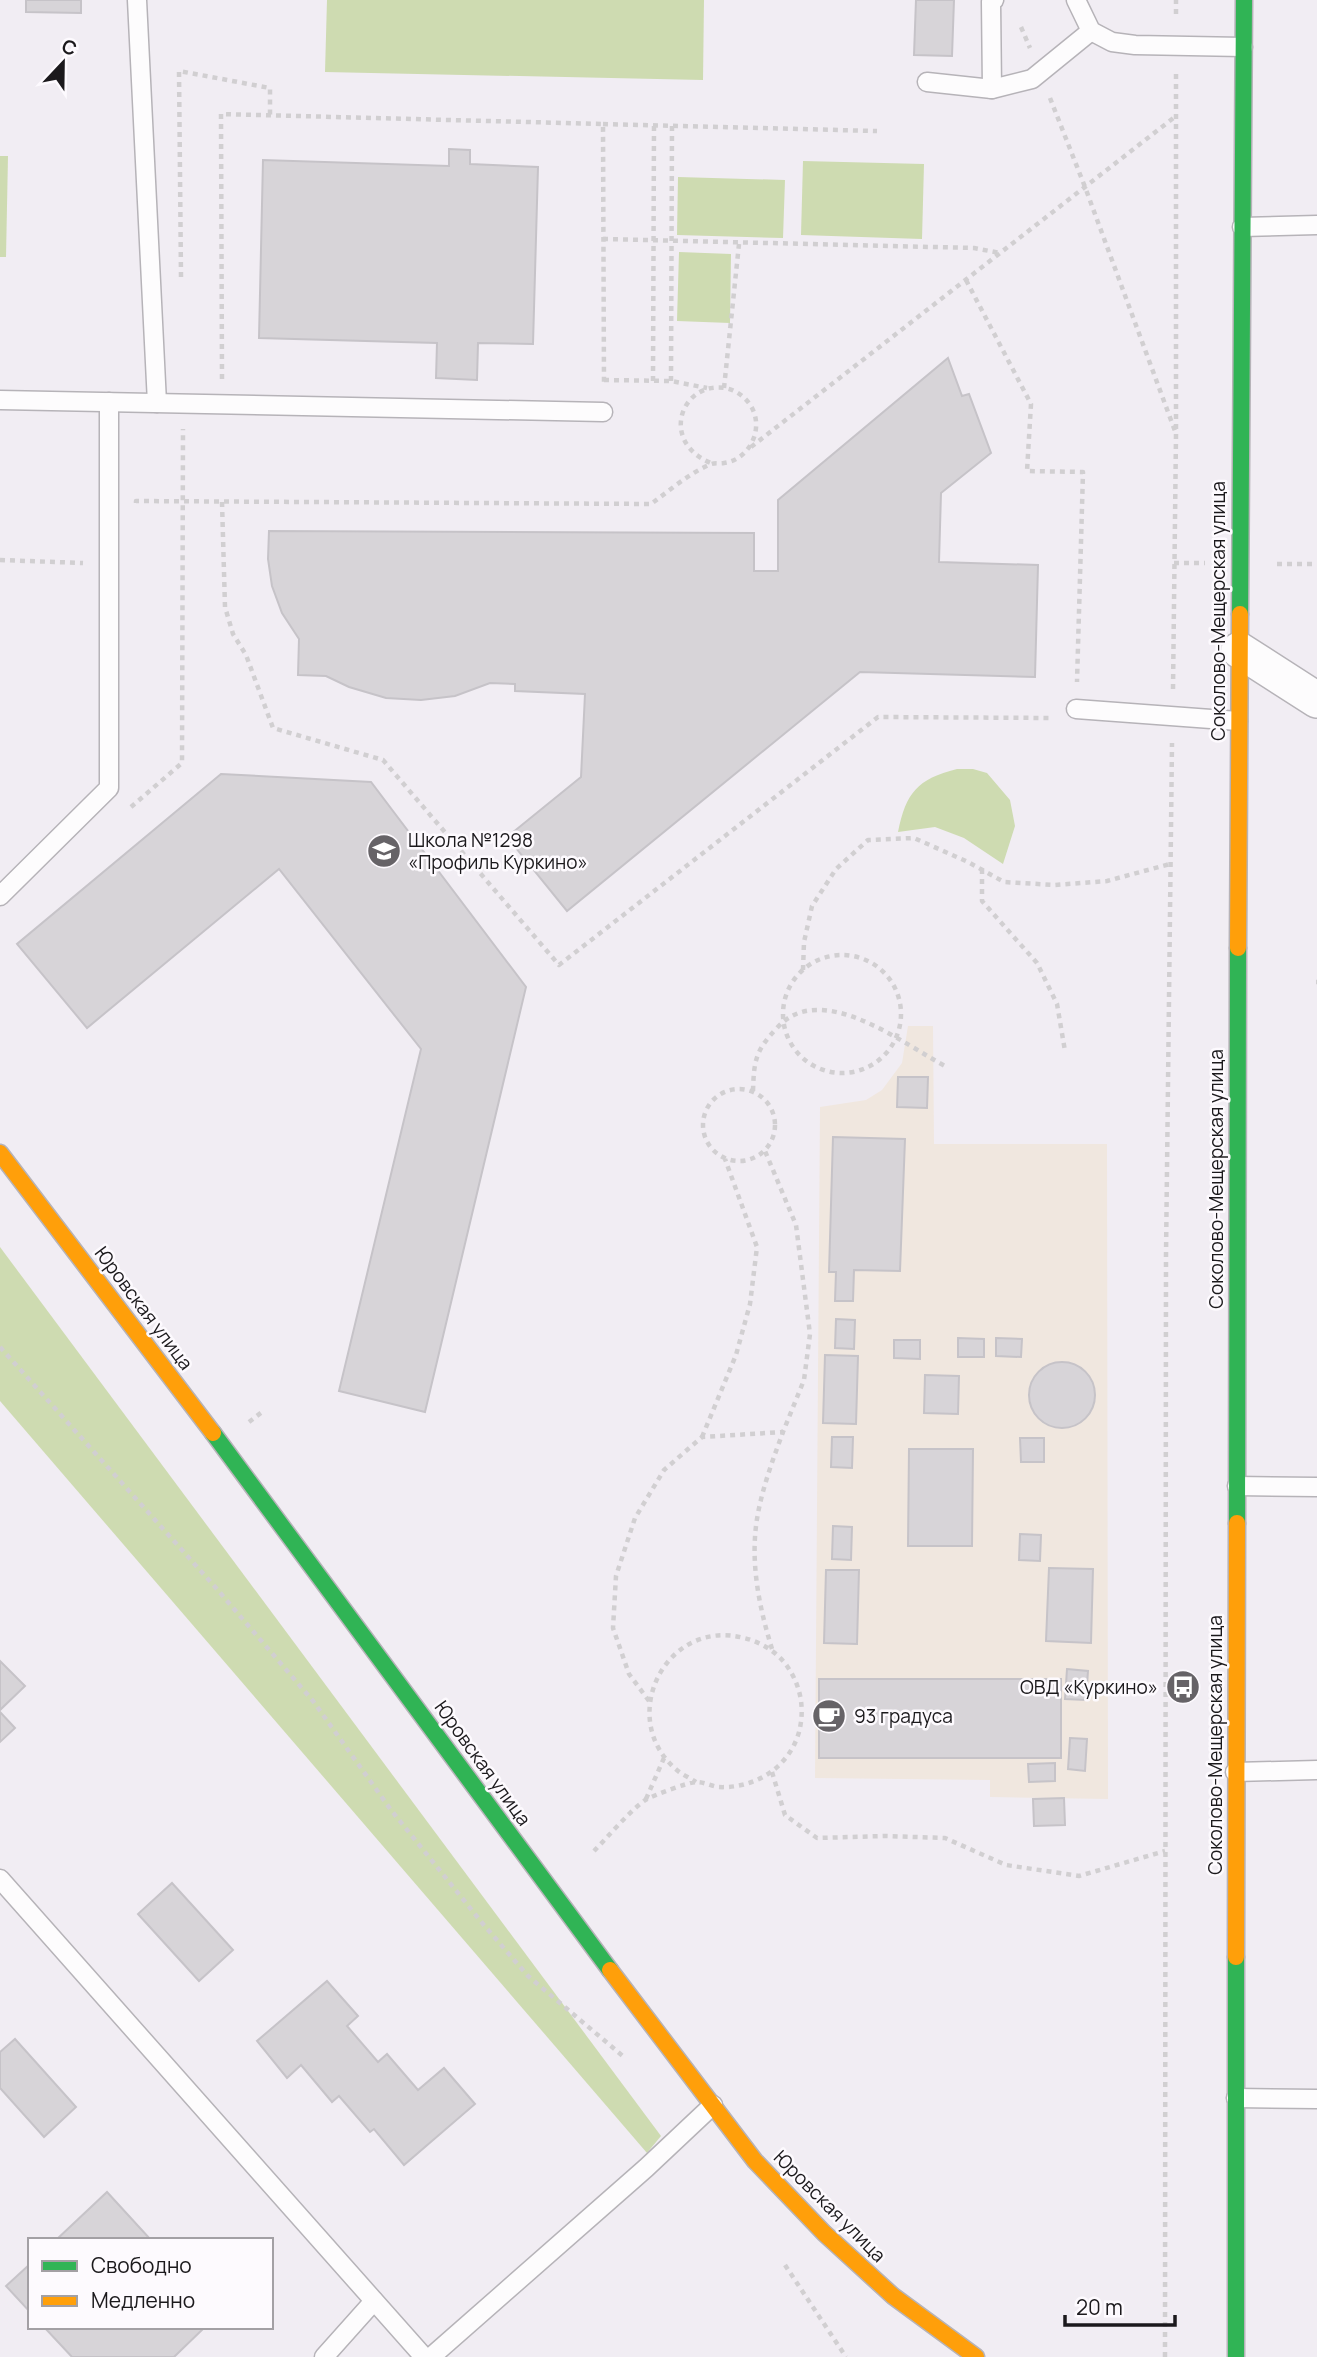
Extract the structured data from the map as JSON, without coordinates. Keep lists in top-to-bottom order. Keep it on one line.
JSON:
{"streets":{"street":["Соколово-Мещерская улица","Юровская улица"]},"places":{"school or university":["Школа №1298 «Профиль Куркино»"],"bus stop":["ОВД «Куркино»"],"cafe":["93 градуса"]},"legend":["Свободно","Медленно"],"scale_bar":"20 m","north":"top"}
